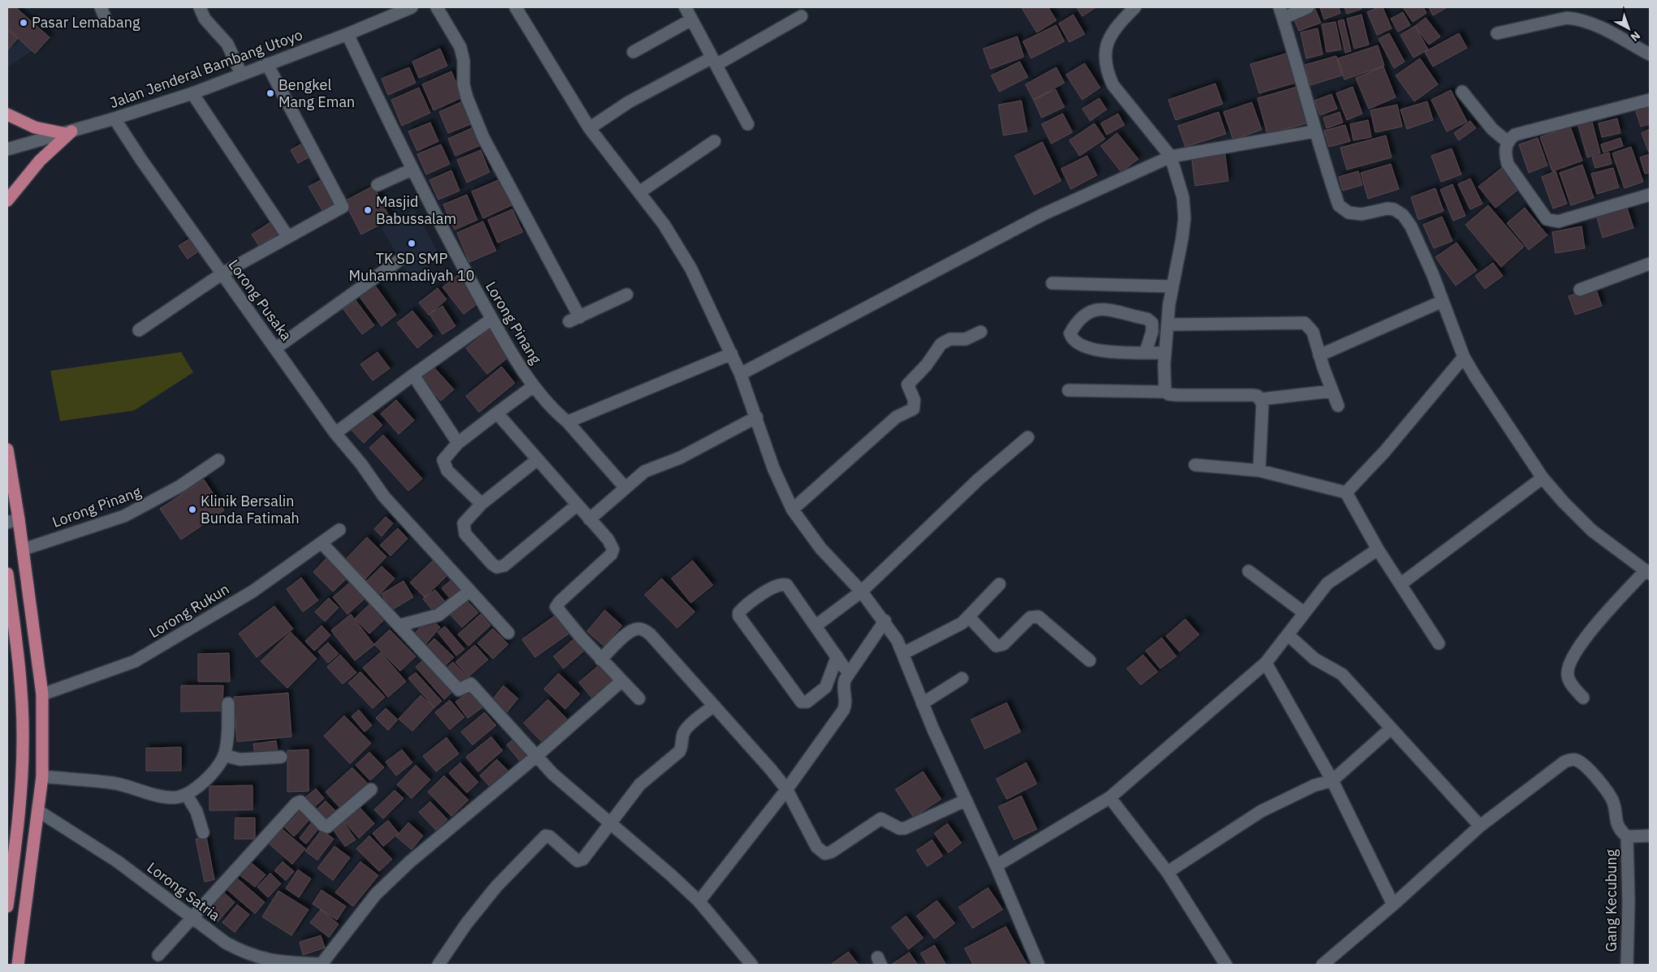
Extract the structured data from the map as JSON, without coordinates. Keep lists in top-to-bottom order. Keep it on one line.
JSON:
{"streets":{"street":["Jalan Jenderal Bambang Utoyo","Lorong Pusaka","Lorong Pinang","Lorong Rukun","Lorong Satria","Gang Kecubung"]},"crossings":[["Jalan Jenderal Bambang Utoyo","Lorong Pusaka"],["Jalan Jenderal Bambang Utoyo","Lorong Pinang"]],"places":["Pasar Lemabang","Bengkel Mang Eman","Masjid Babussalam","TK SD SMP Muhammadiyah 10","Klinik Bersalin Bunda Fatimah"],"north":"bottom right"}
